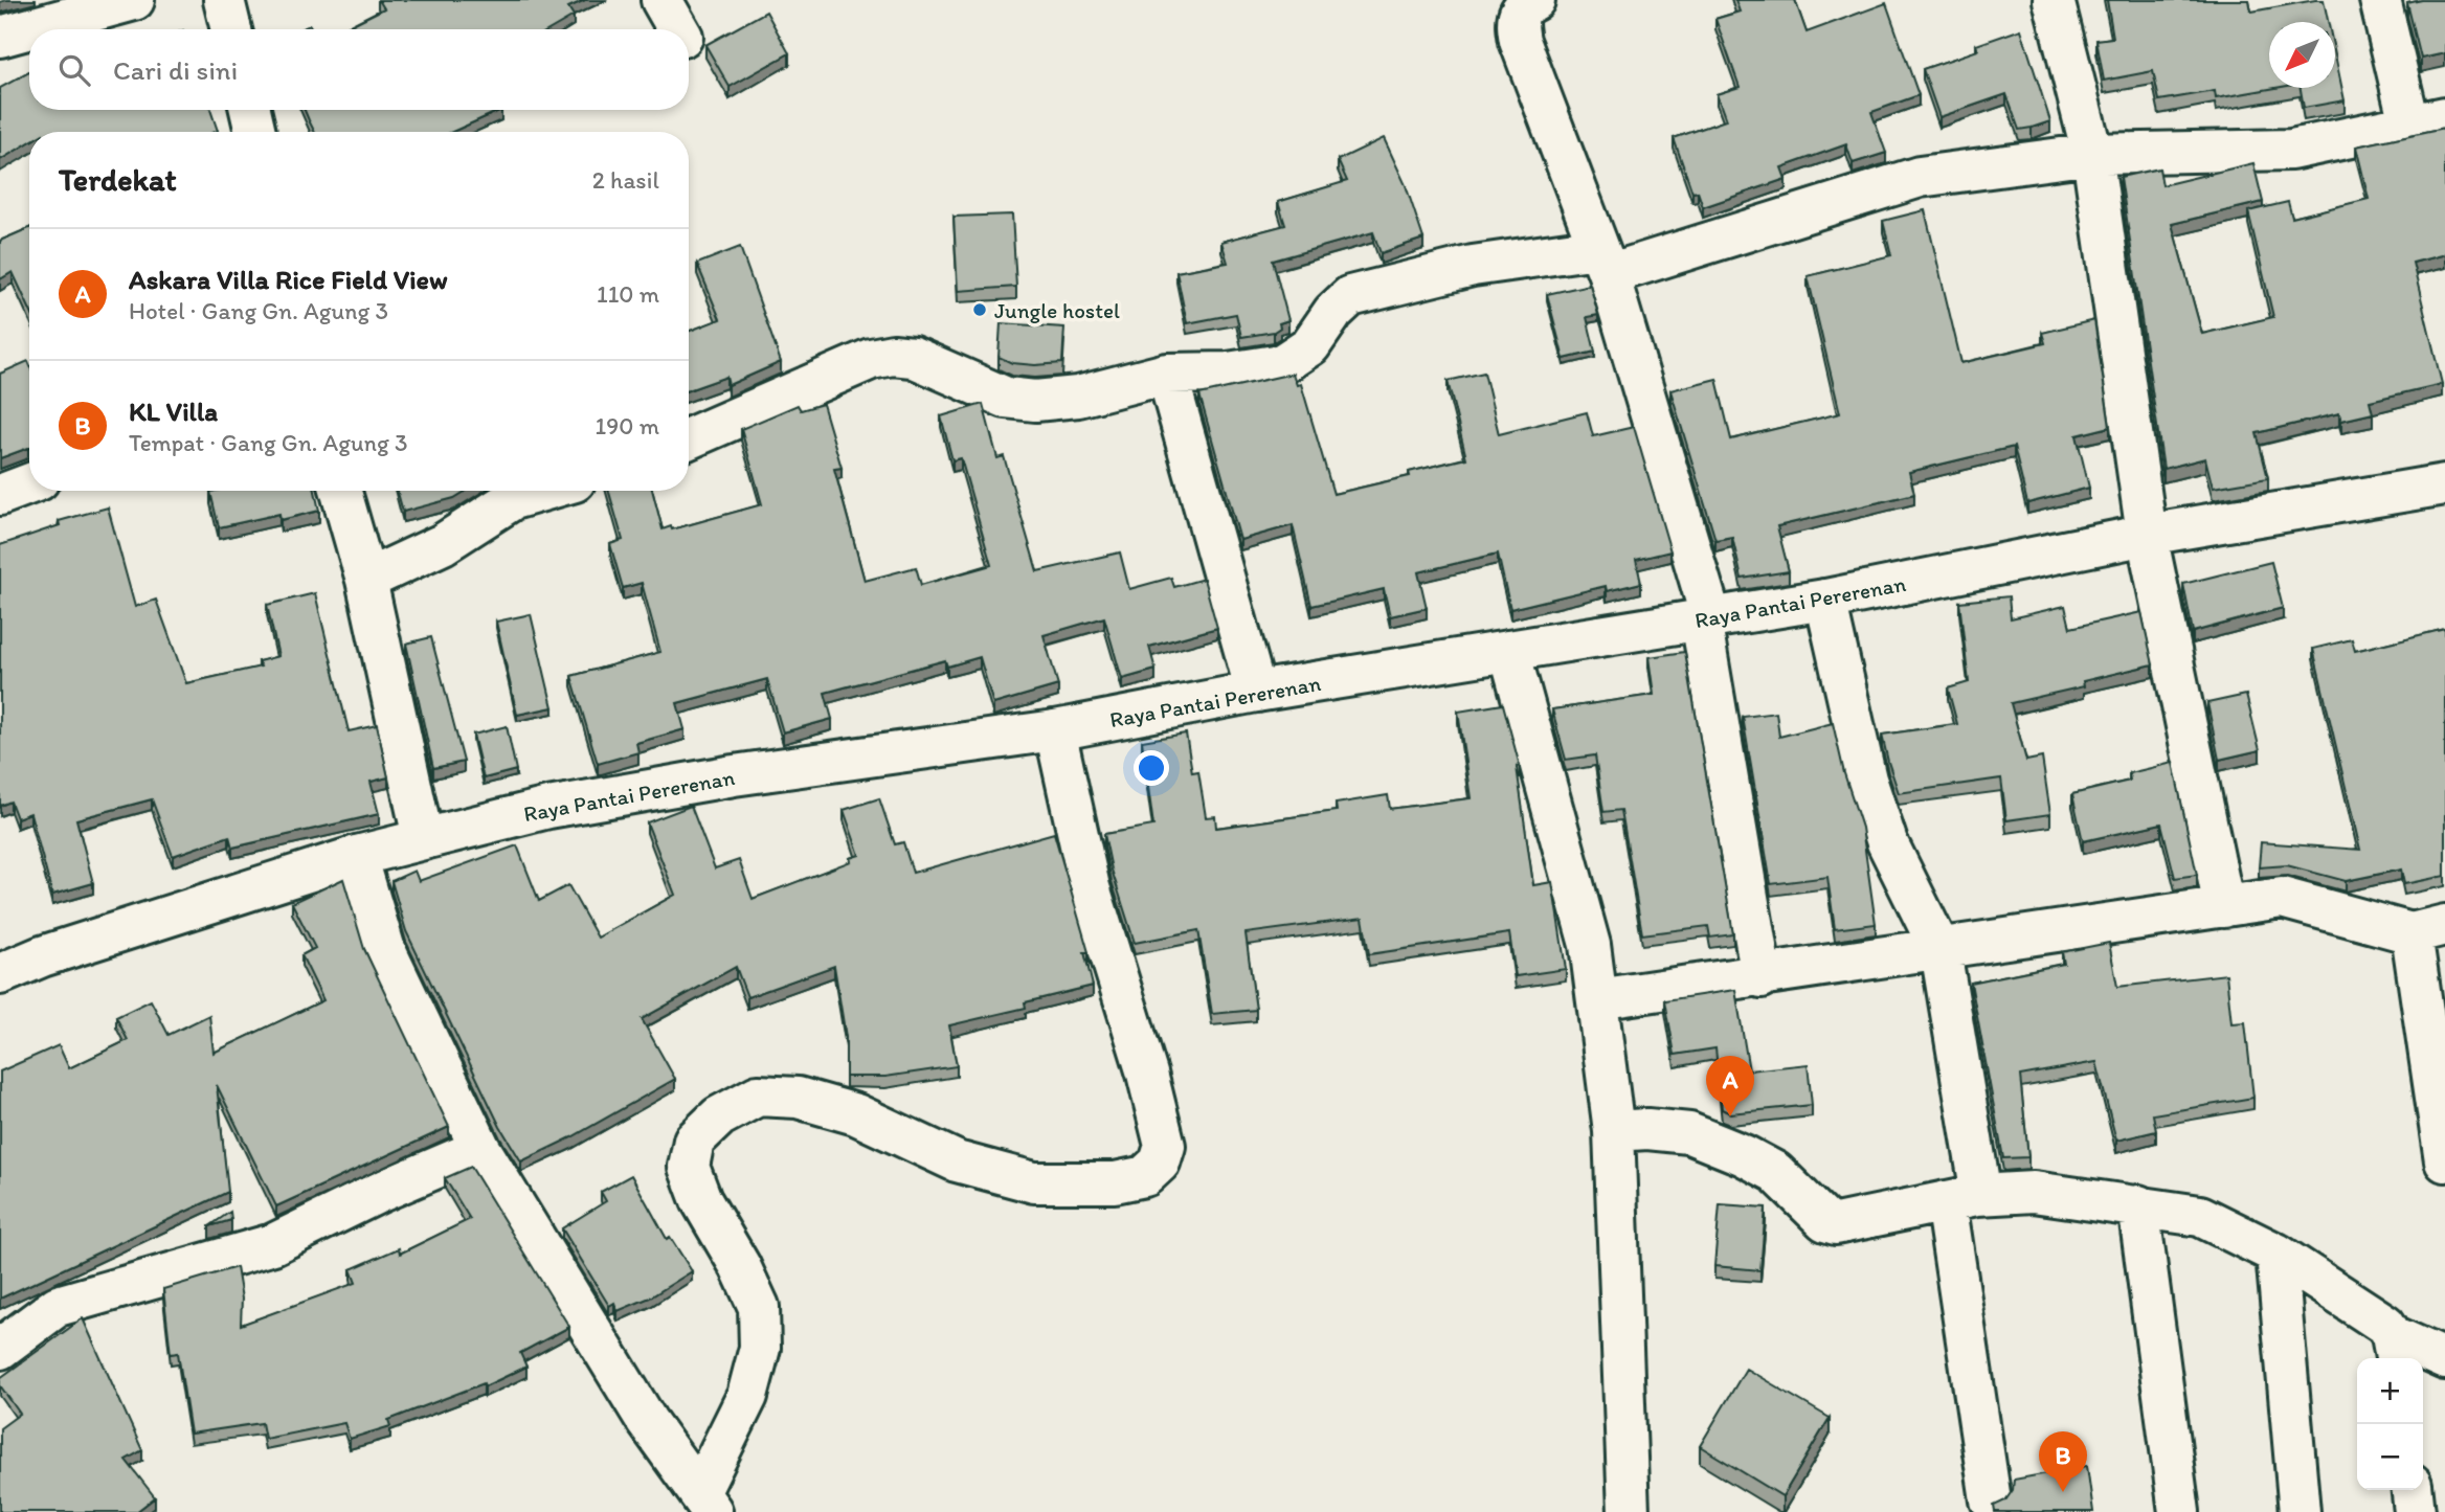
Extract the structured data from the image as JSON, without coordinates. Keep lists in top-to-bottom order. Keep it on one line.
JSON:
{"streets":{"street":["Raya Pantai Pererenan"]},"places":["Jungle hostel"],"north":"bottom left","page":{"search":"Cari di sini","heading":["Terdekat","2 hasil"],"list":[{"mark":"A","name":"Askara Villa Rice Field View","note":"Hotel · Gang Gn. Agung 3","value":"110 m"},{"mark":"B","name":"KL Villa","note":"Tempat · Gang Gn. Agung 3","value":"190 m"}],"pins":["A","B"],"map_buttons":["+","−"]}}
